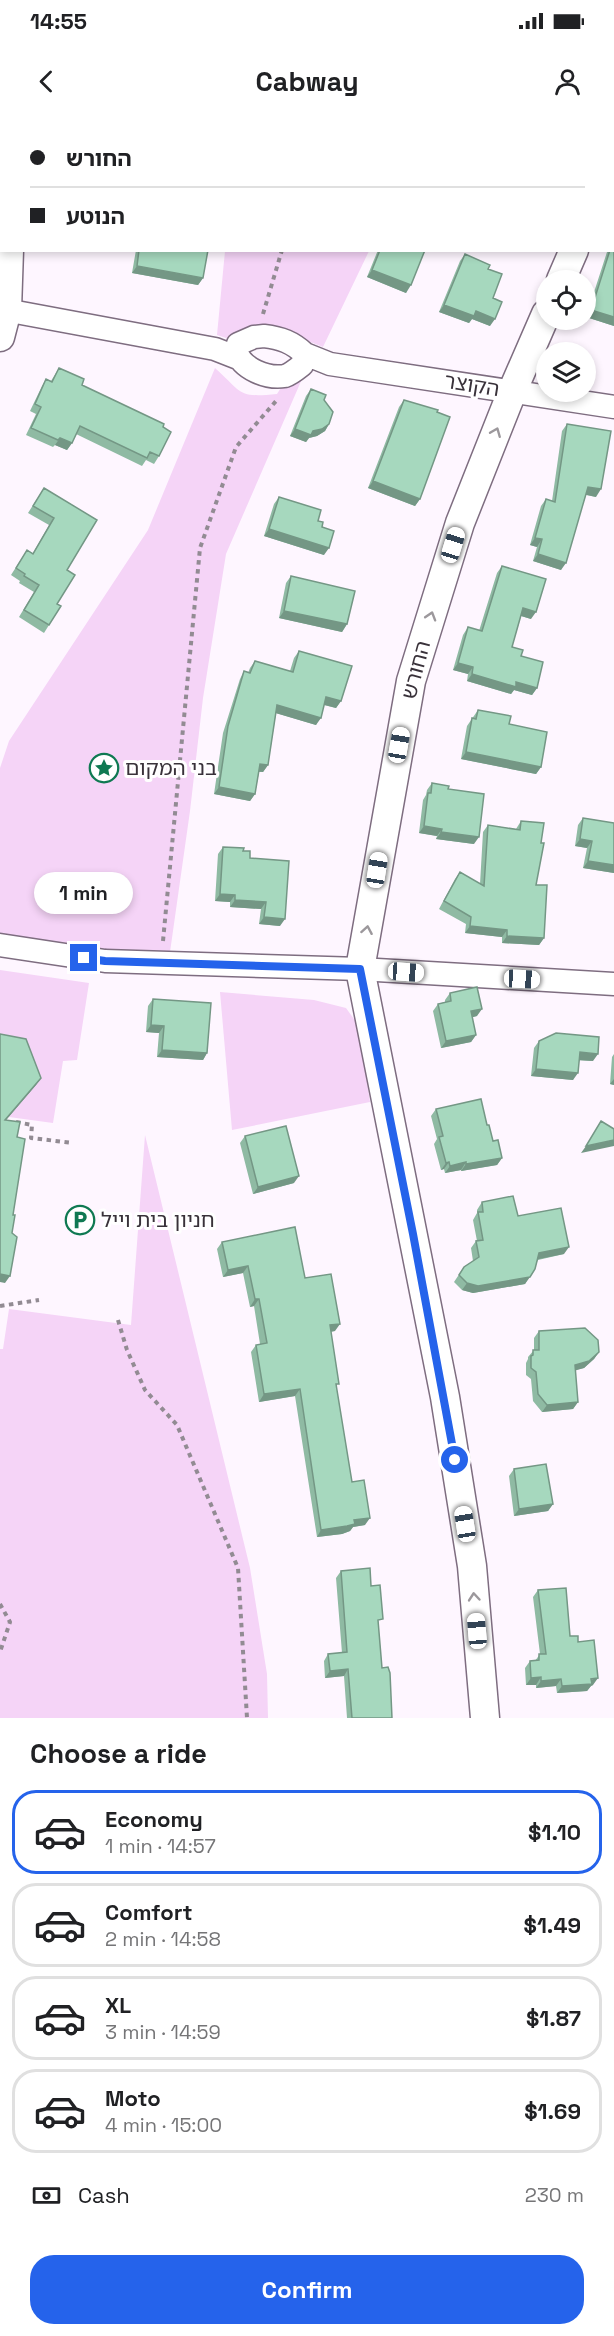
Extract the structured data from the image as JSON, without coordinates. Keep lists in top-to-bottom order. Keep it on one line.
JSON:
{"streets":{"street":["הקוצר","החורש"]},"crossings":[["הקוצר","החורש"]],"one_way":["החורש"],"places":{"place":["בני המקום"],"parking":["חניון בית וייל"]},"page":{"status":"14:55","header":"Cabway","banner":["החורש","הנוטע"],"bubble":"1 min","heading":"Choose a ride","list":[{"name":"Economy","note":"1 min · 14:57","value":"$1.10"},{"name":"Comfort","note":"2 min · 14:58","value":"$1.49"},{"name":"XL","note":"3 min · 14:59","value":"$1.87"},{"name":"Moto","note":"4 min · 15:00","value":"$1.69"}],"pay":["Cash","230 m"],"buttons":"Confirm"}}
